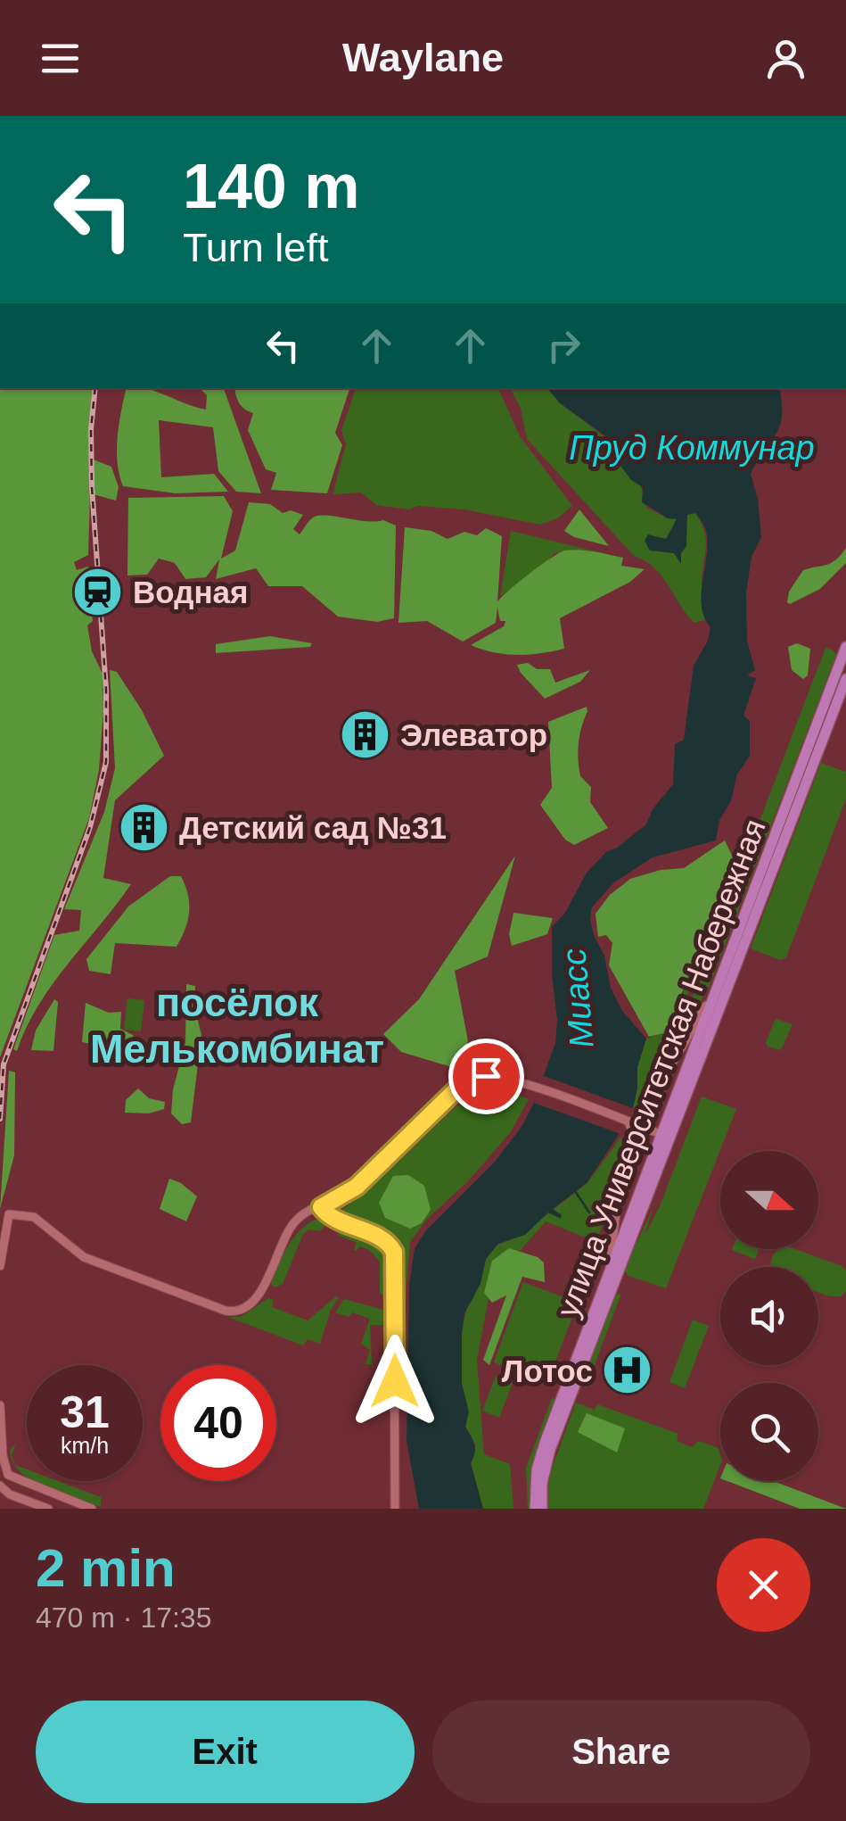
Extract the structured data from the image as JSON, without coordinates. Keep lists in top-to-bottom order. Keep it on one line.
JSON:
{"streets":{"main road":["улица Университетская Набережная"]},"districts":["посёлок Мелькомбинат"],"water":["Пруд Коммунар","Миасс"],"places":{"station":["Водная"],"building":["Элеватор","Детский сад №31"],"hospital":["Лотос"]},"north":"right","page":{"header":"Waylane","turn":["140 m","Turn left"],"speed":"31 km/h","limit":"40","heading":["2 min","470 m · 17:35"],"buttons":["Exit","Share"]}}
